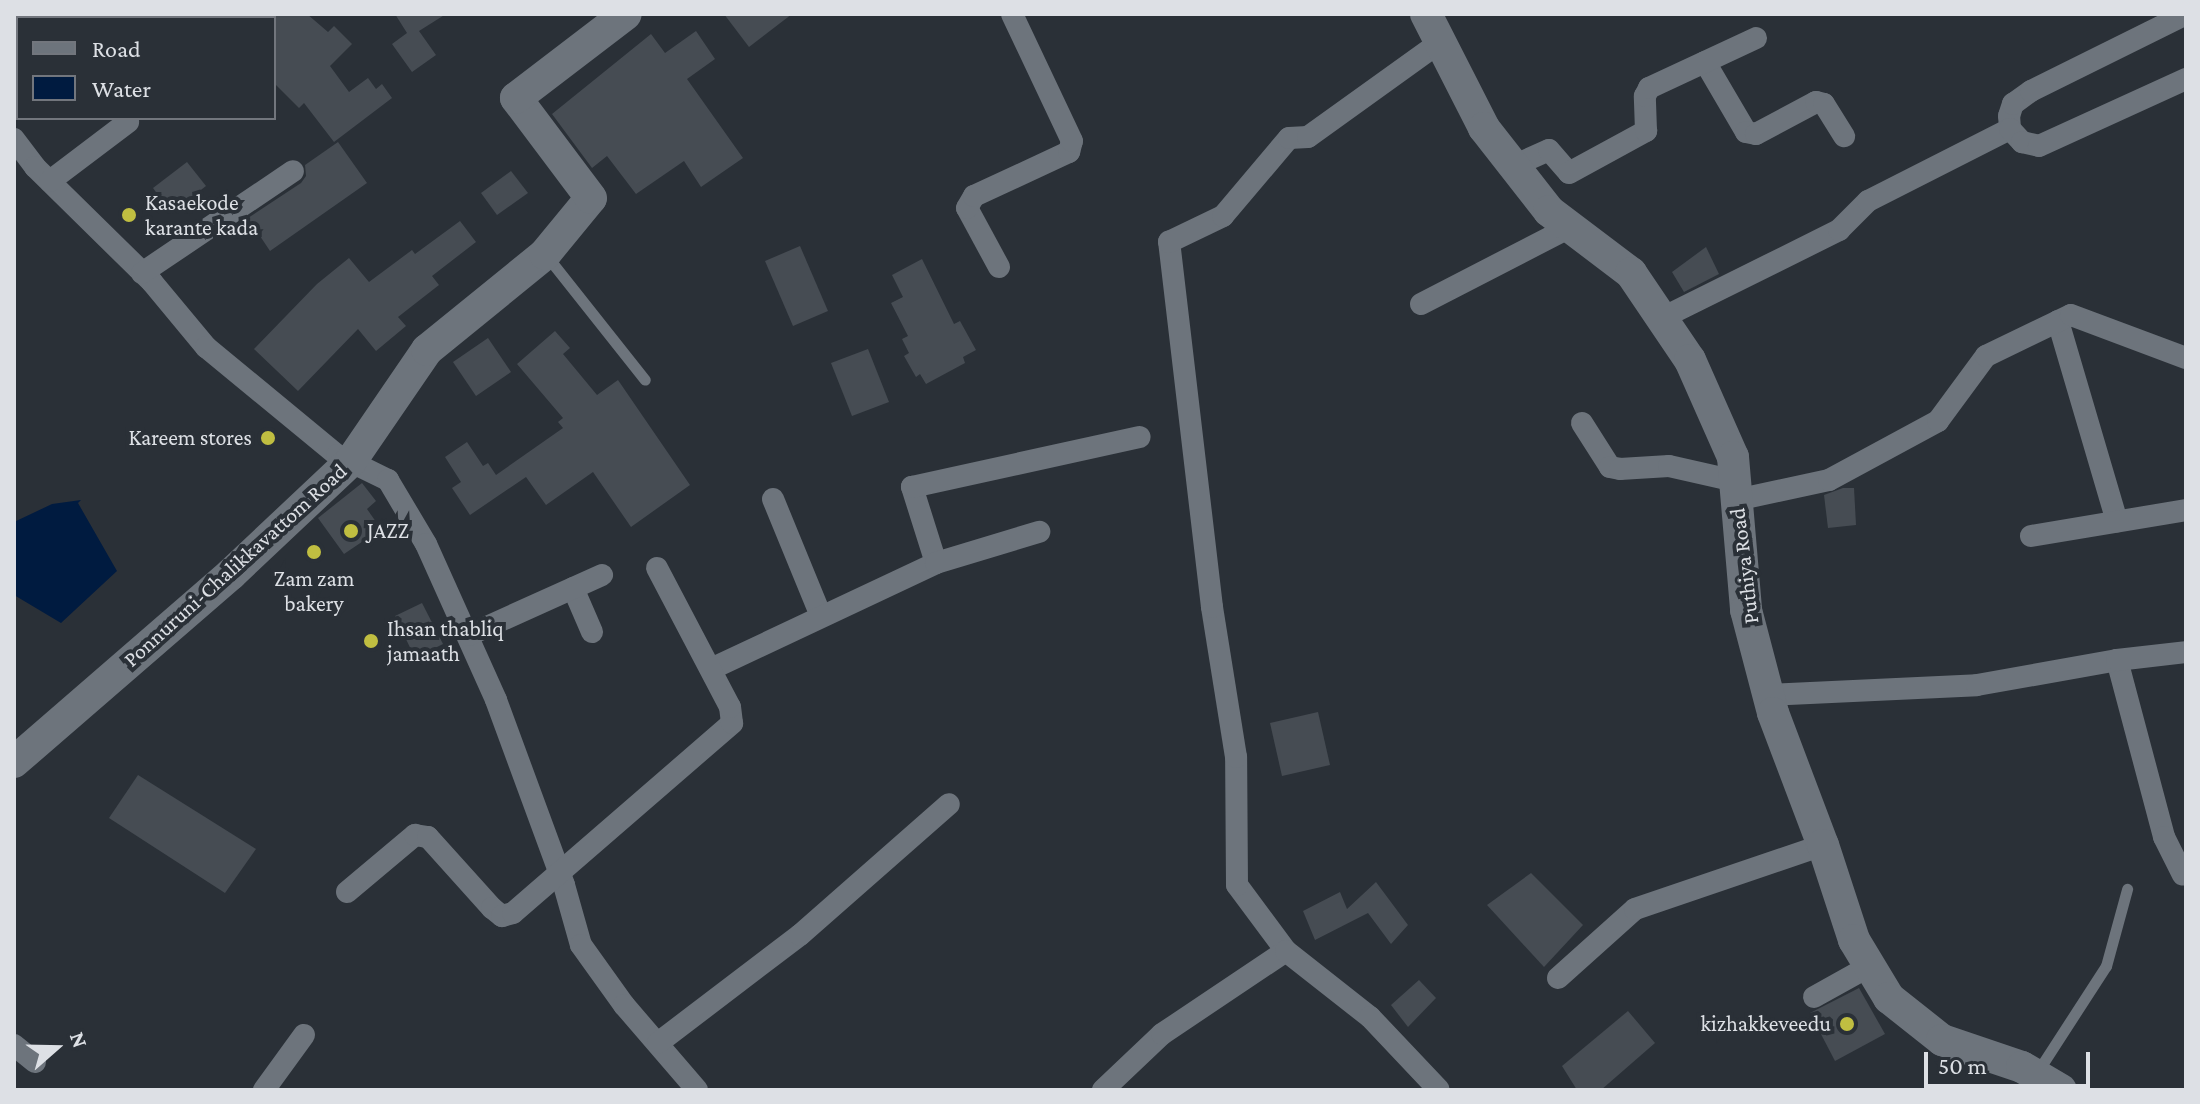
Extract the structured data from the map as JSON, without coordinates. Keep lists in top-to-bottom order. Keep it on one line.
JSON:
{"streets":{"street":["Ponnuruni-Chalikkavattom Road","Puthiya Road"]},"places":["Kasaekode karante kada","Kareem stores","JAZZ","Zam zam bakery","Ihsan thabliq jamaath","kizhakkeveedu"],"legend":["Road","Water"],"scale_bar":"50 m","north":"right"}
